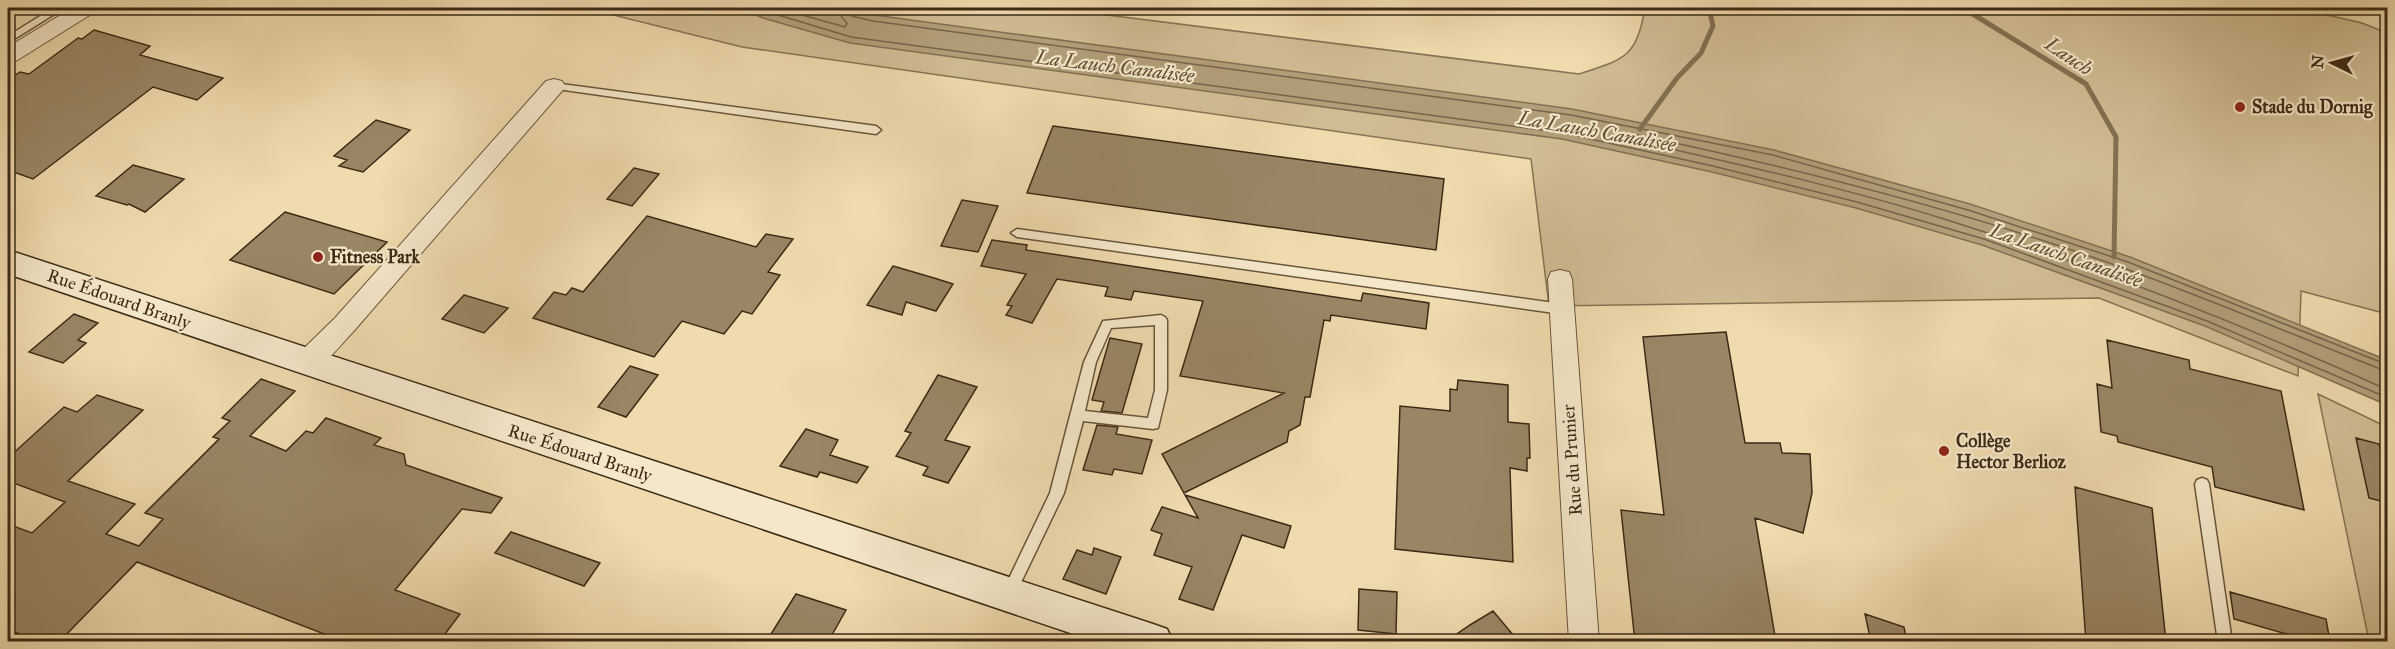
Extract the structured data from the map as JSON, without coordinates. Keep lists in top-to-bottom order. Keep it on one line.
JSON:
{"streets":{"street":["Rue Édouard Branly","Rue du Prunier"]},"water":["Lauch","La Lauch Canalisée"],"places":["Stade du Dornig","Fitness Park","Collège Hector Berlioz"],"north":"left"}
